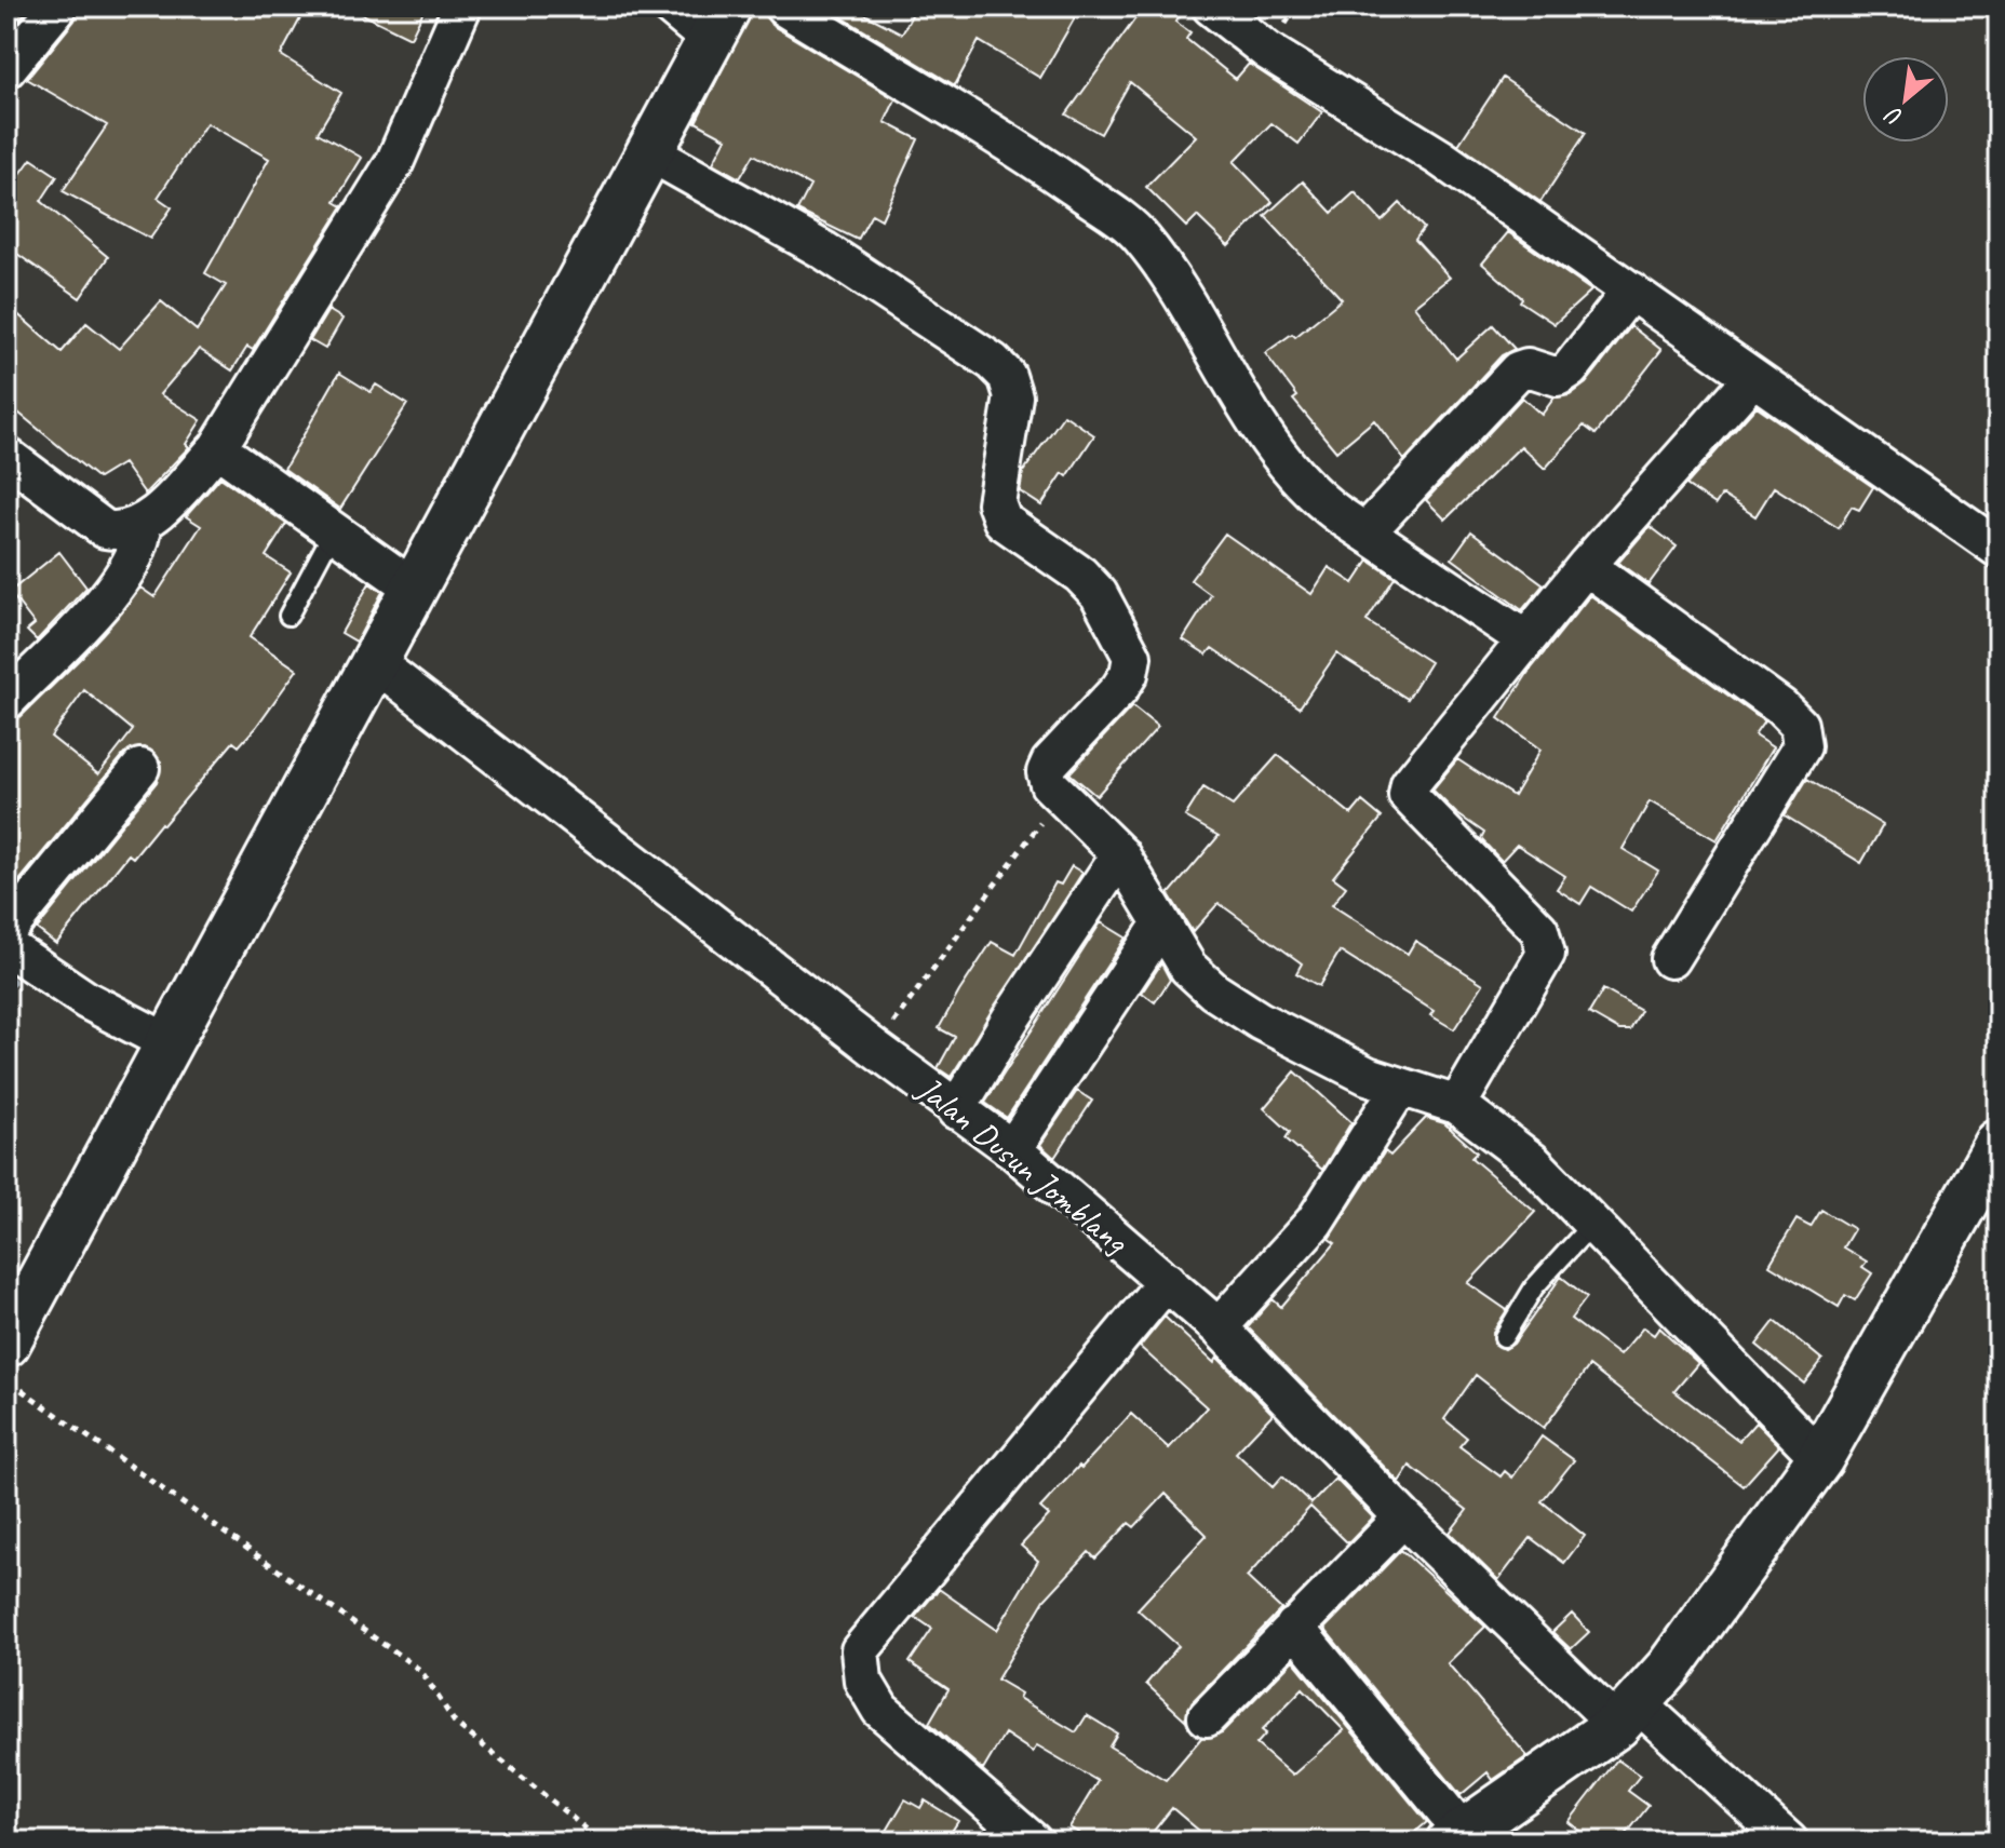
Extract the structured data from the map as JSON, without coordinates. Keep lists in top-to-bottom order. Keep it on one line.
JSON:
{"streets":{"street":["Jalan Dusun Jomblang"]},"north":"bottom left"}
